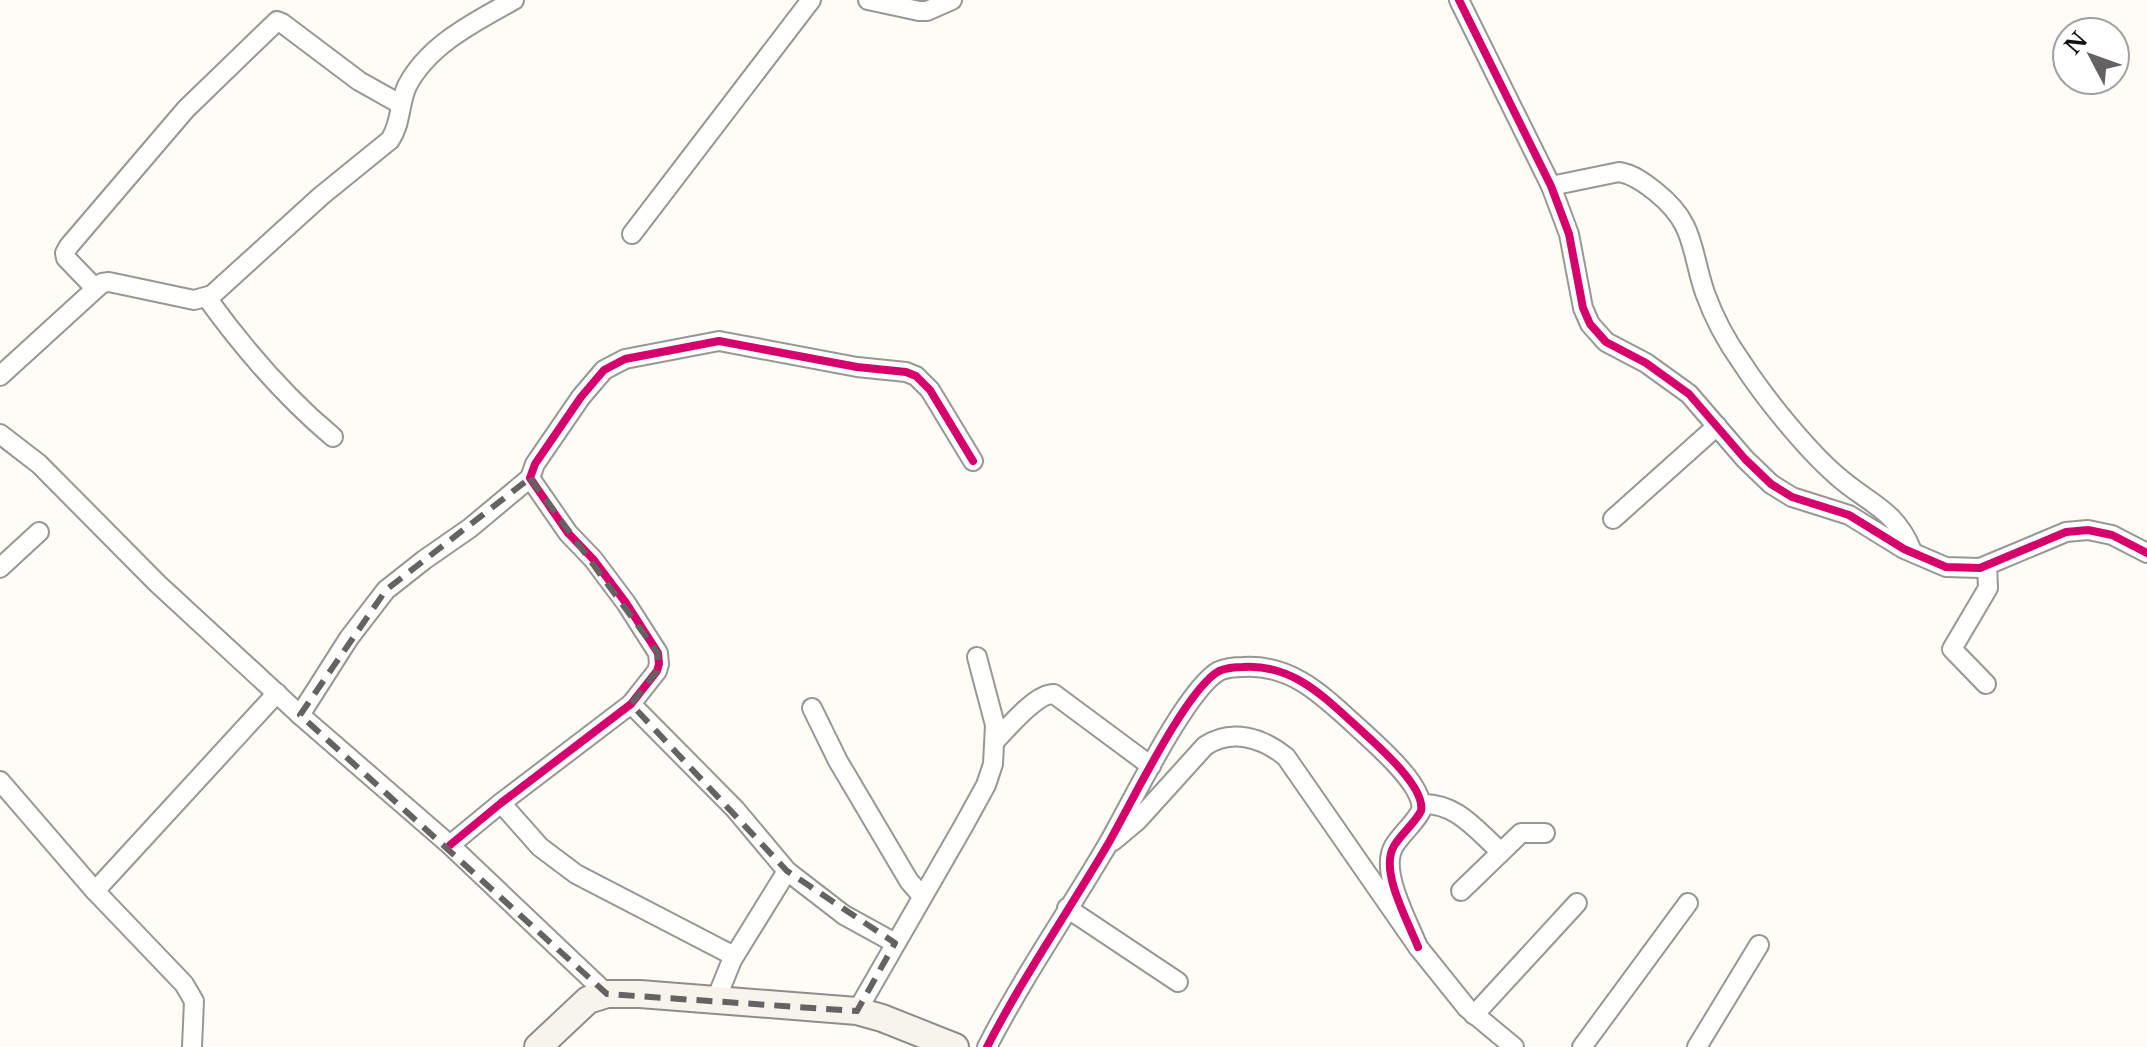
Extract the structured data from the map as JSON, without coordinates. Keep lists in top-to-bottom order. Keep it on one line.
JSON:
{"north":"top left"}
